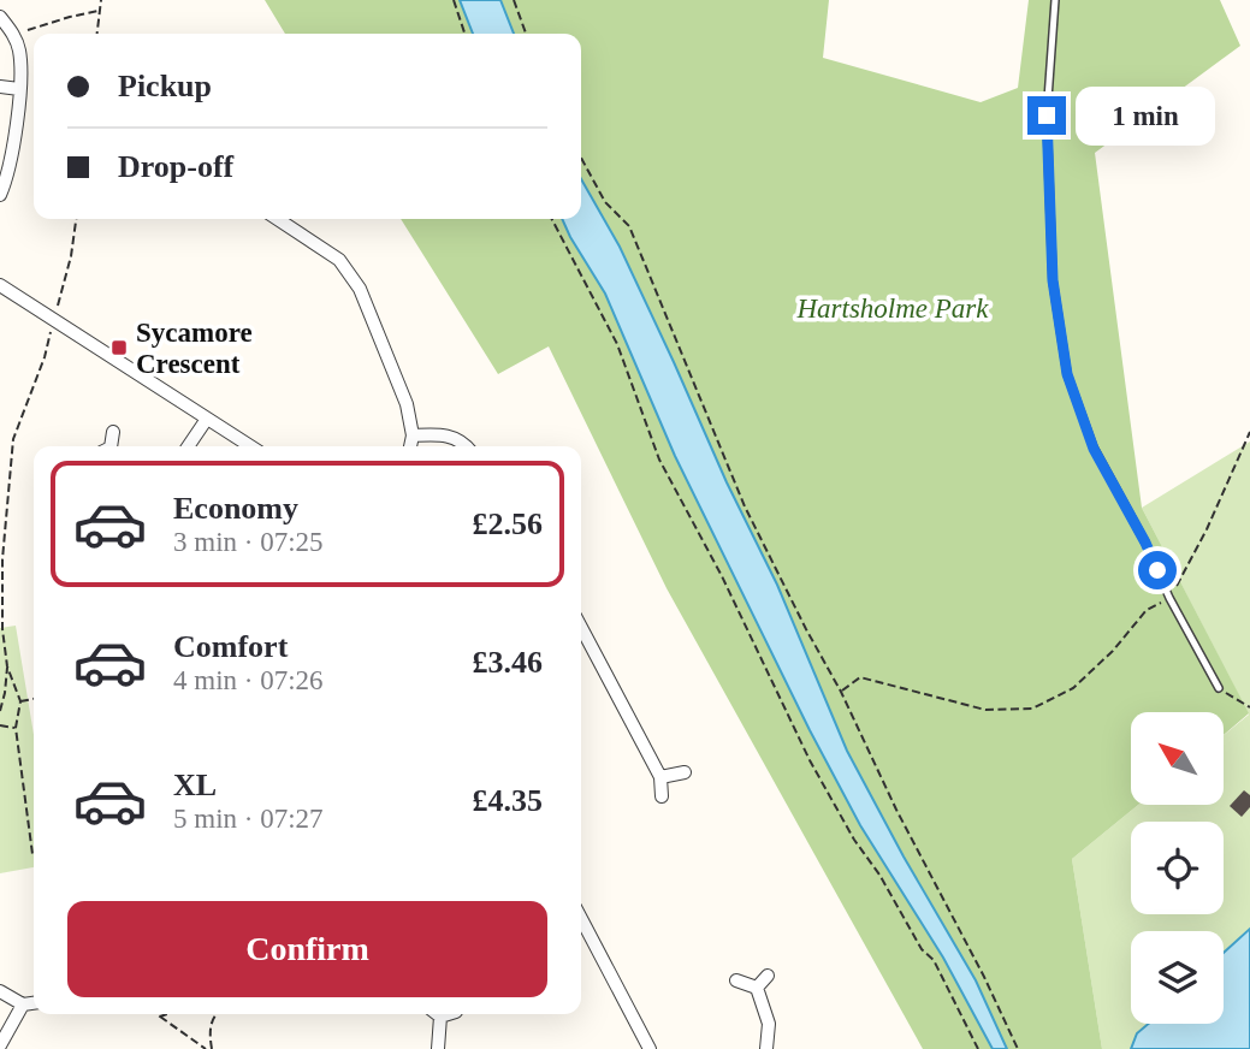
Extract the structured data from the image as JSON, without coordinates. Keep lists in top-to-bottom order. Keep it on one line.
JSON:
{"parks":["Hartsholme Park"],"places":{"transit":["Sycamore Crescent"]},"north":"top left","page":{"banner":["Pickup","Drop-off"],"bubble":"1 min","list":[{"name":"Economy","note":"3 min · 07:25","value":"£2.56"},{"name":"Comfort","note":"4 min · 07:26","value":"£3.46"},{"name":"XL","note":"5 min · 07:27","value":"£4.35"}],"buttons":"Confirm"}}
